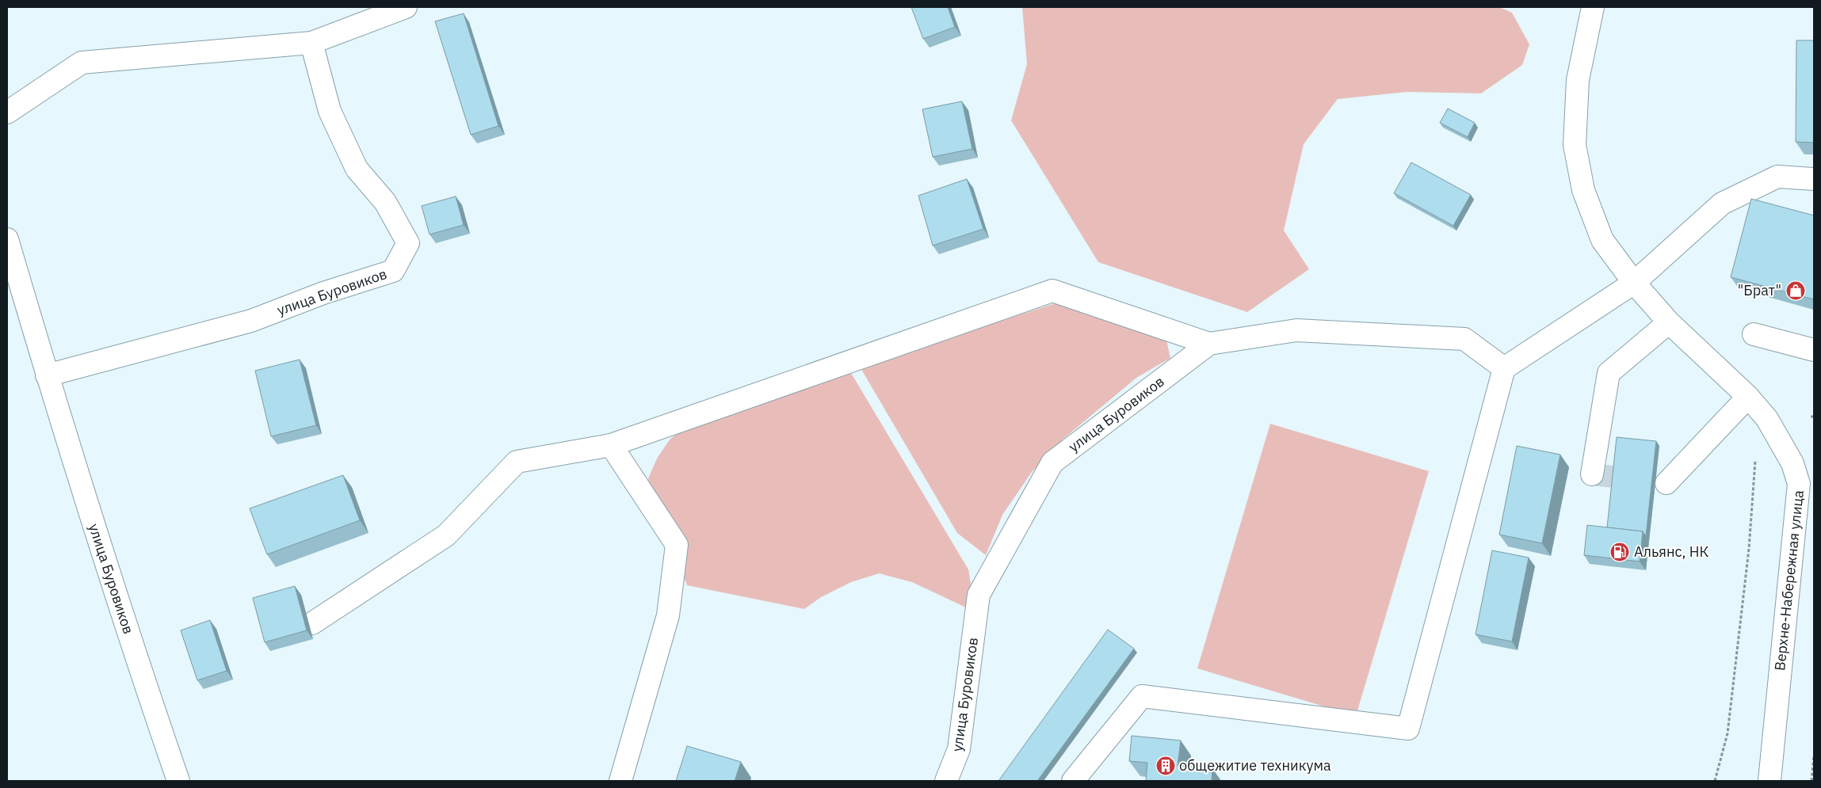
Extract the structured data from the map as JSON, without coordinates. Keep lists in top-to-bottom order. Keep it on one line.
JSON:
{"streets":{"street":["улица Буровиков","Верхне-Набережная улица"]},"places":{"shop":["\"Брат\""],"fuel station":["Альянс, НК"],"building":["общежитие техникума"]}}
